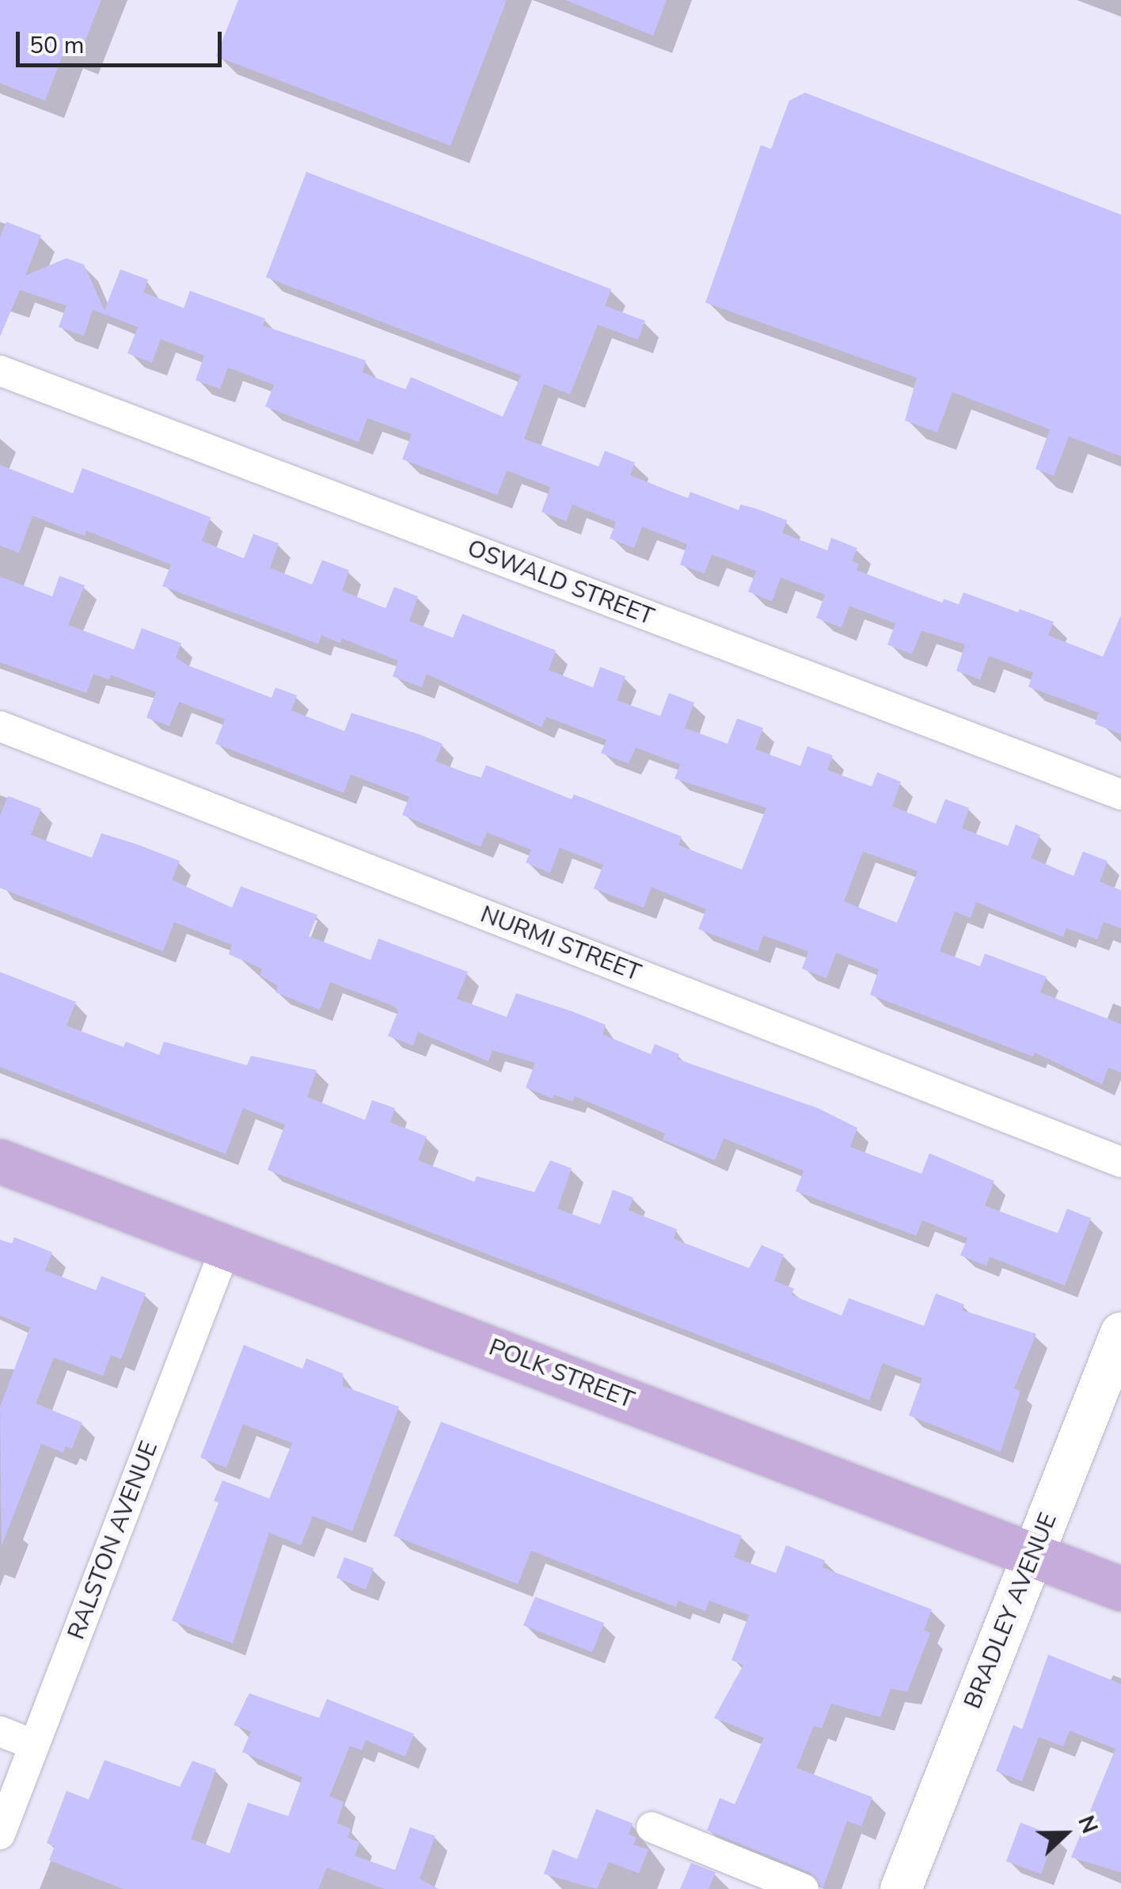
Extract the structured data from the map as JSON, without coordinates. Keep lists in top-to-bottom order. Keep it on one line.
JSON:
{"streets":{"main road":["POLK STREET"],"street":["OSWALD STREET","NURMI STREET","RALSTON AVENUE","BRADLEY AVENUE"]},"crossings":[["POLK STREET","RALSTON AVENUE"],["POLK STREET","BRADLEY AVENUE"]],"scale_bar":"50 m","north":"right"}
